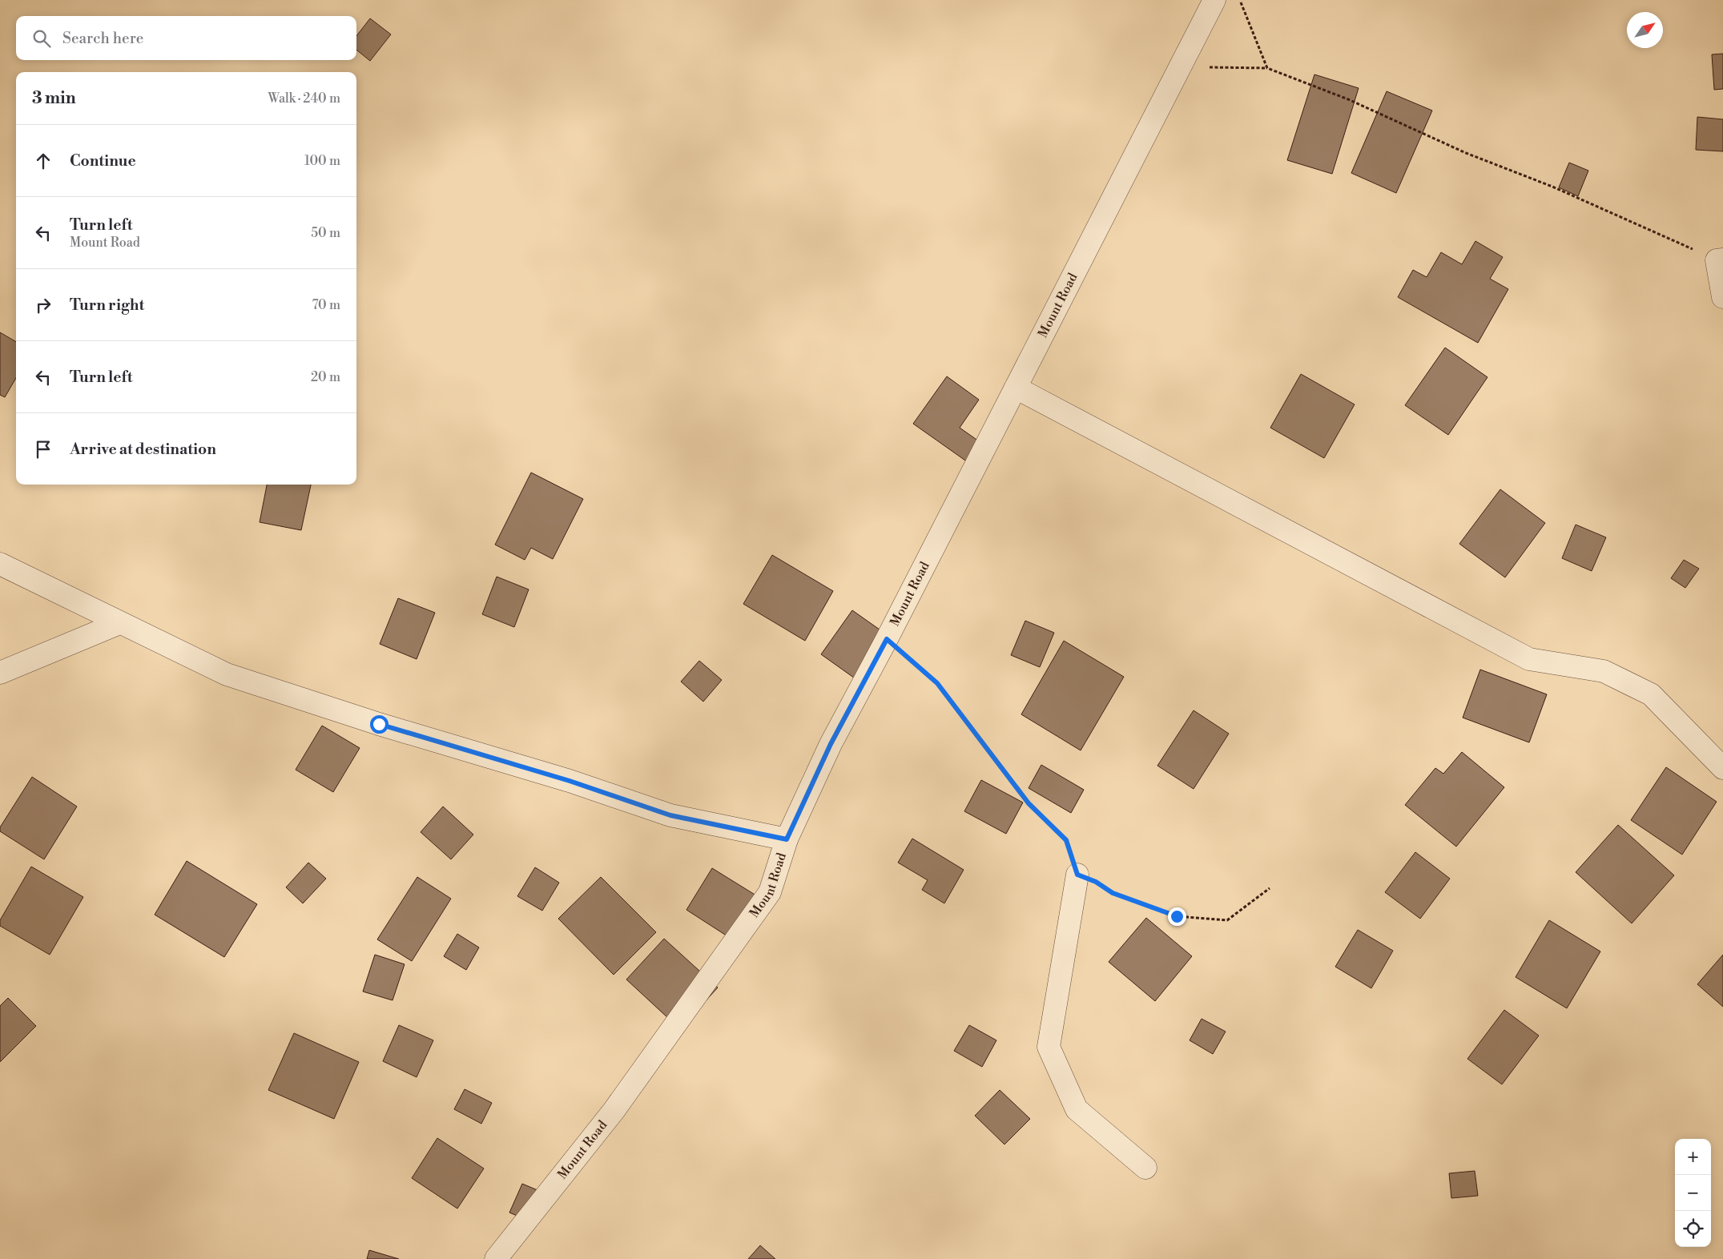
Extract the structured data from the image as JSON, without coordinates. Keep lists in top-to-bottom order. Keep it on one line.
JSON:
{"streets":{"street":["Mount Road"]},"north":"top right","page":{"search":"Search here","heading":["3 min","Walk · 240 m"],"list":[["Continue","100 m"],["Turn left","Mount Road","50 m"],["Turn right","70 m"],["Turn left","20 m"],"Arrive at destination"],"map_buttons":["+","−"]}}
